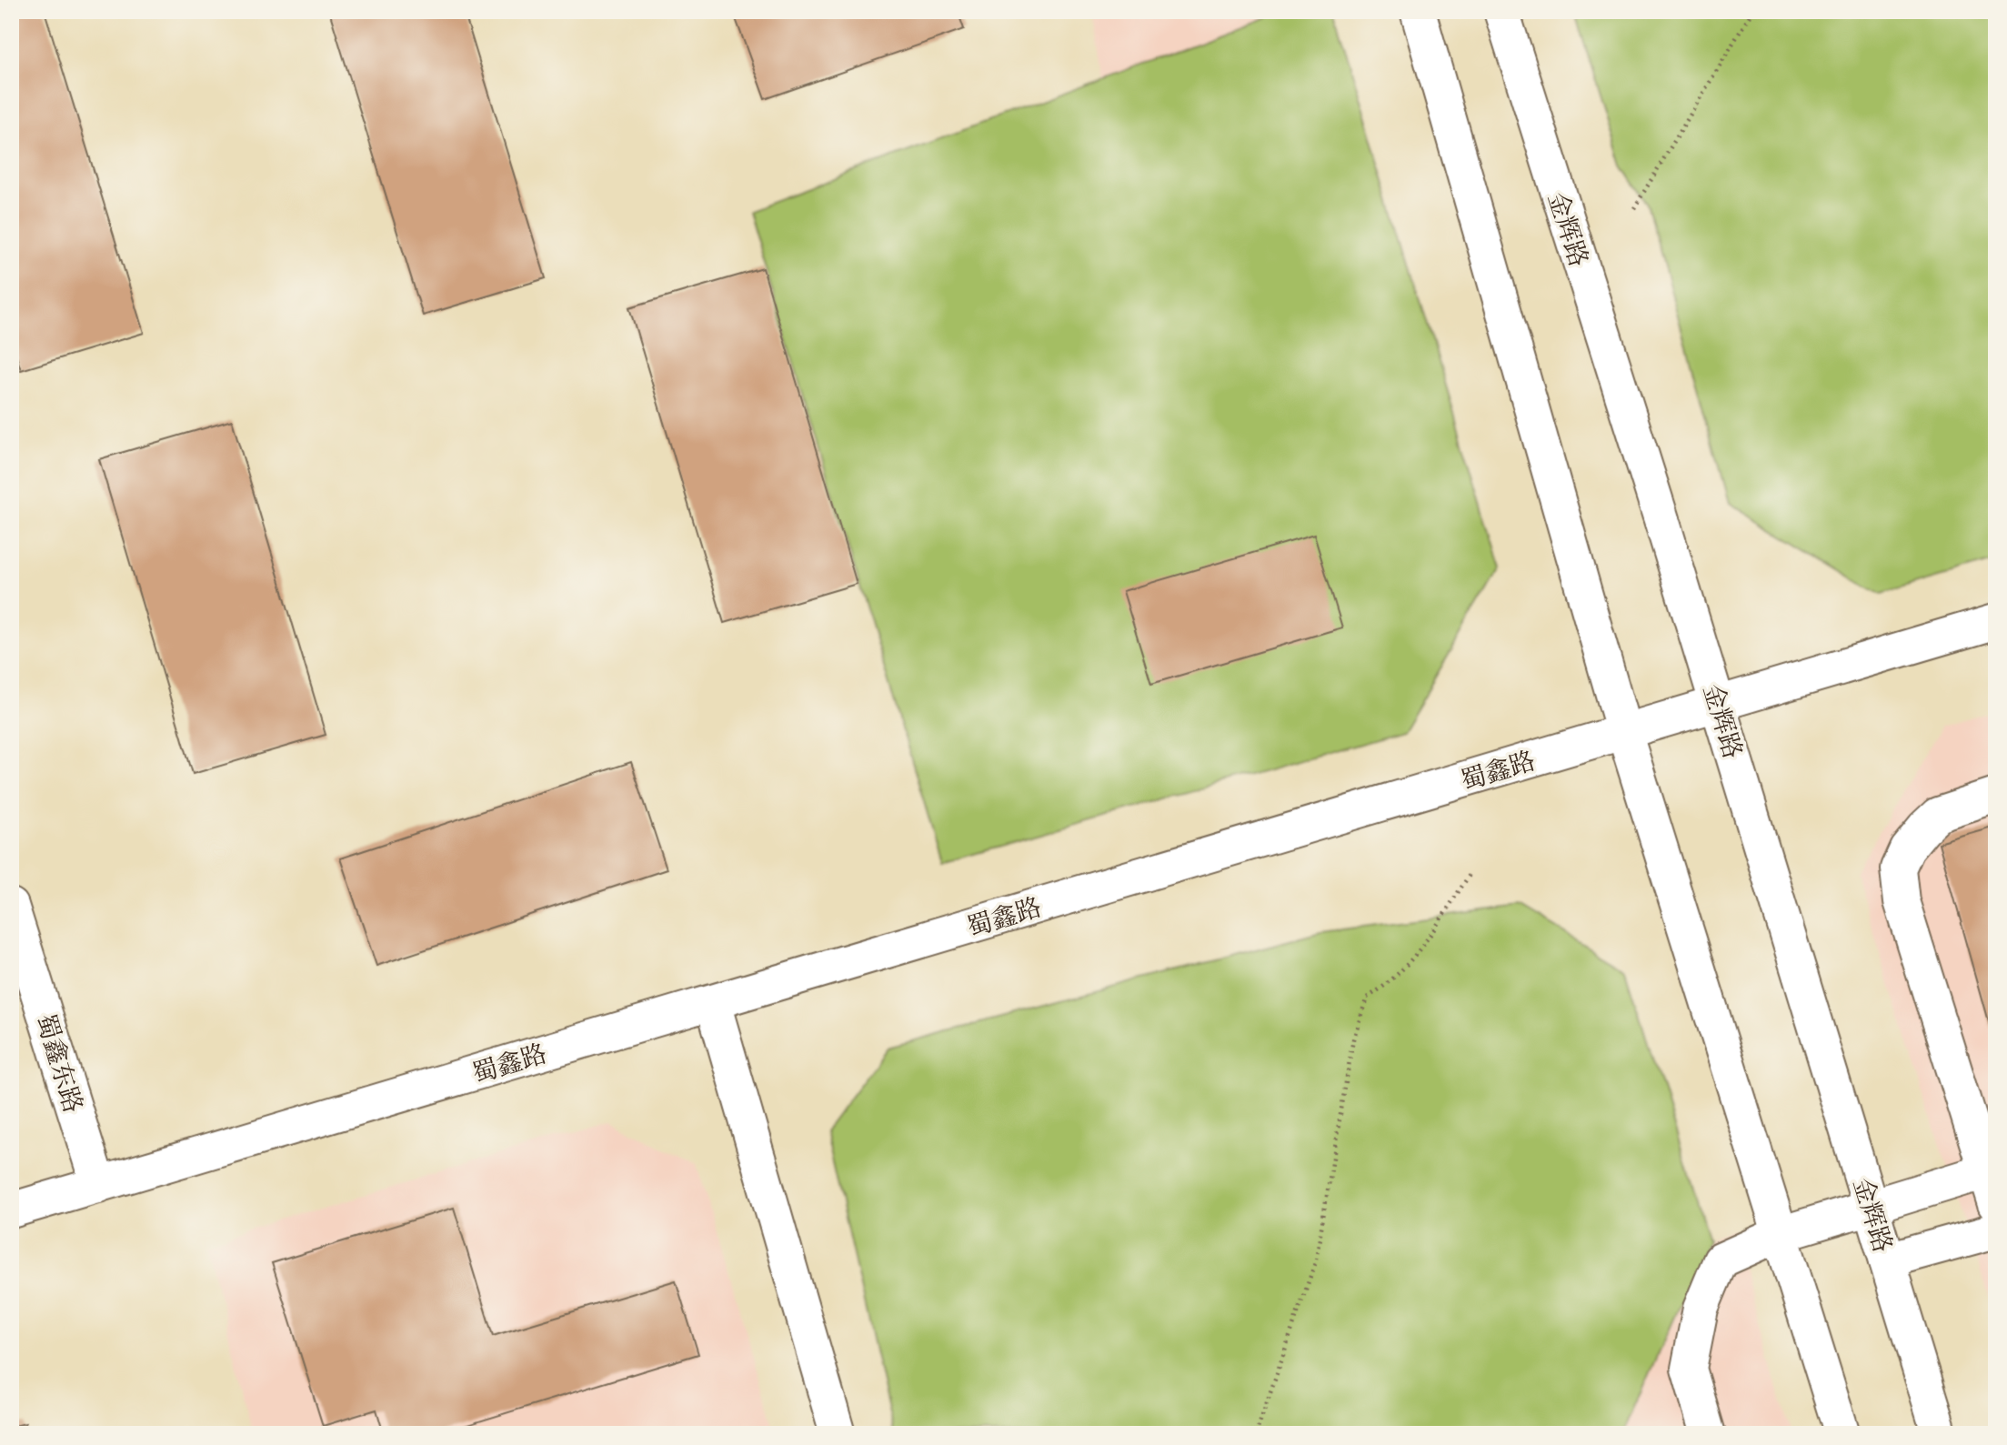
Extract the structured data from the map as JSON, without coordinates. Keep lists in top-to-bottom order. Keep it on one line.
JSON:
{"streets":{"main road":["金辉路","蜀鑫路","蜀鑫东路"]},"crossings":[["金辉路","蜀鑫路"],["蜀鑫路","蜀鑫东路"]]}
